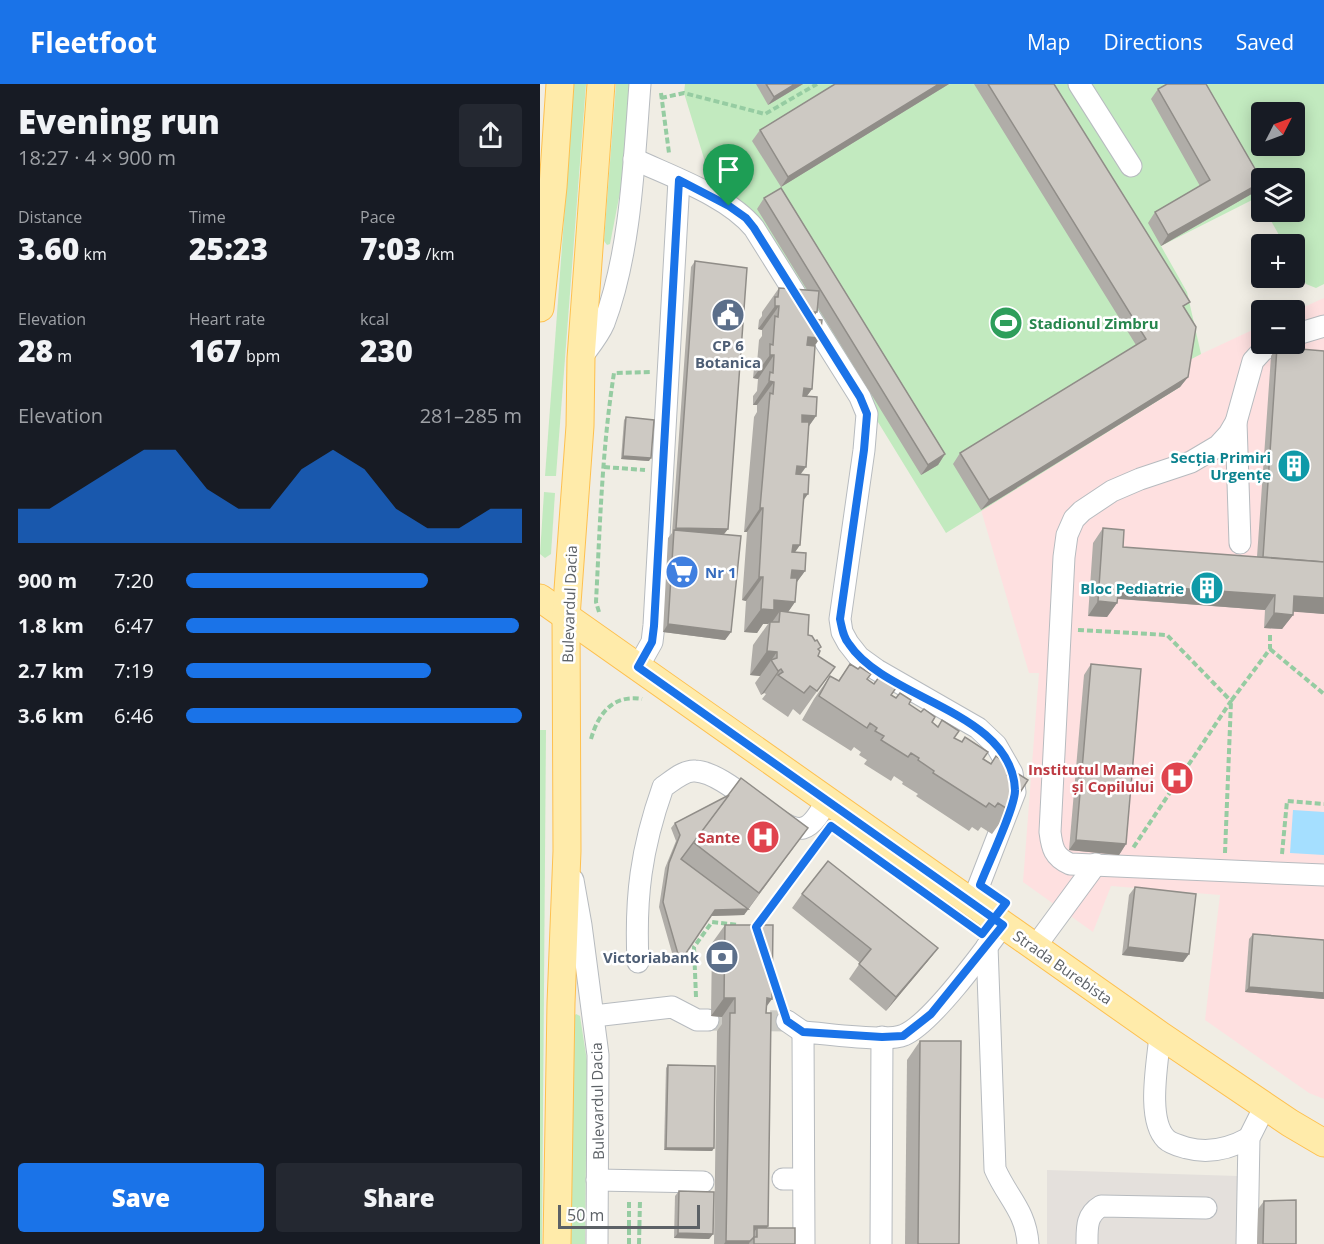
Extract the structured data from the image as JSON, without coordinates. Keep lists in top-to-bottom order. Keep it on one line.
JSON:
{"streets":{"main road":["Bulevardul Dacia","Strada Burebista"]},"crossings":[["Bulevardul Dacia","Strada Burebista"]],"places":{"public building":["CP 6 Botanica"],"sports":["Stadionul Zimbru"],"building":["Secția Primiri Urgențe","Bloc Pediatrie"],"supermarket":["Nr 1"],"hospital":["Institutul Mamei și Copilului","Sante"],"bank":["Victoriabank"]},"scale_bar":"50 m","north":"top right","page":{"header":"Fleetfoot","nav":["Map","Directions","Saved"],"heading":["Evening run","18:27 · 4 × 900 m"],"map_buttons":["+","−"],"stats":[["Distance","3.60 km"],["Time","25:23"],["Pace","7:03 /km"],["Elevation","28 m"],["Heart rate","167 bpm"],["kcal","230"]],"chart":["Elevation","281–285 m"],"list":[{"name":"900 m","note":"7:20"},{"name":"1.8 km","note":"6:47"},{"name":"2.7 km","note":"7:19"},{"name":"3.6 km","note":"6:46"}],"buttons":["Save","Share"],"scale":"50 m"}}
